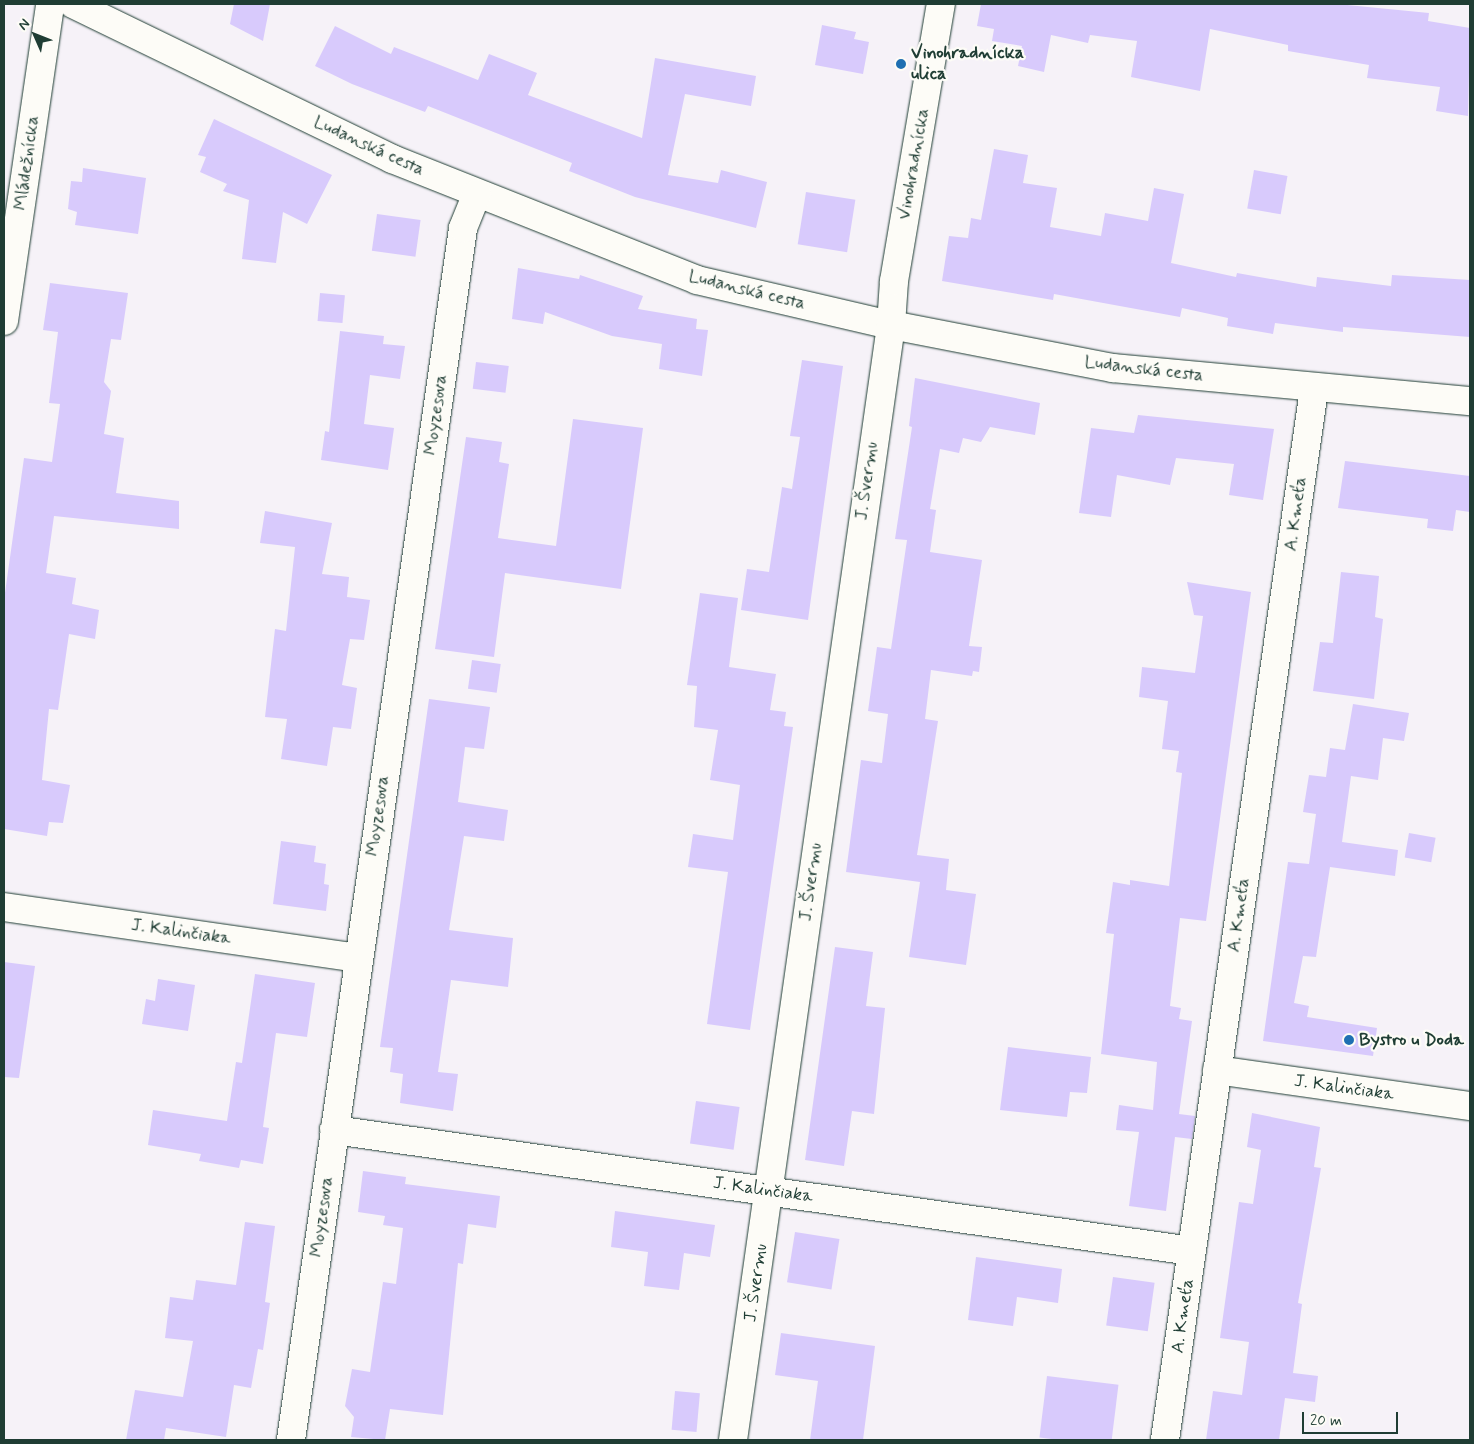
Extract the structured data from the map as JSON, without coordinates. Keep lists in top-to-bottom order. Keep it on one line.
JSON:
{"streets":{"street":["Ludanská cesta","Mládežnícka","Vinohradnícka","Moyzesova","J. Švermu","A. Kmeťa","J. Kalinčiaka"]},"crossings":[["Ludanská cesta","Vinohradnícka"],["Ludanská cesta","Moyzesova"],["Ludanská cesta","J. Švermu"],["Ludanská cesta","A. Kmeťa"],["Vinohradnícka","J. Švermu"],["Moyzesova","J. Kalinčiaka"],["J. Švermu","J. Kalinčiaka"],["A. Kmeťa","J. Kalinčiaka"]],"places":["Vinohradnícka ulica","Bystro u Doda"],"scale_bar":"20 m","north":"top left"}
